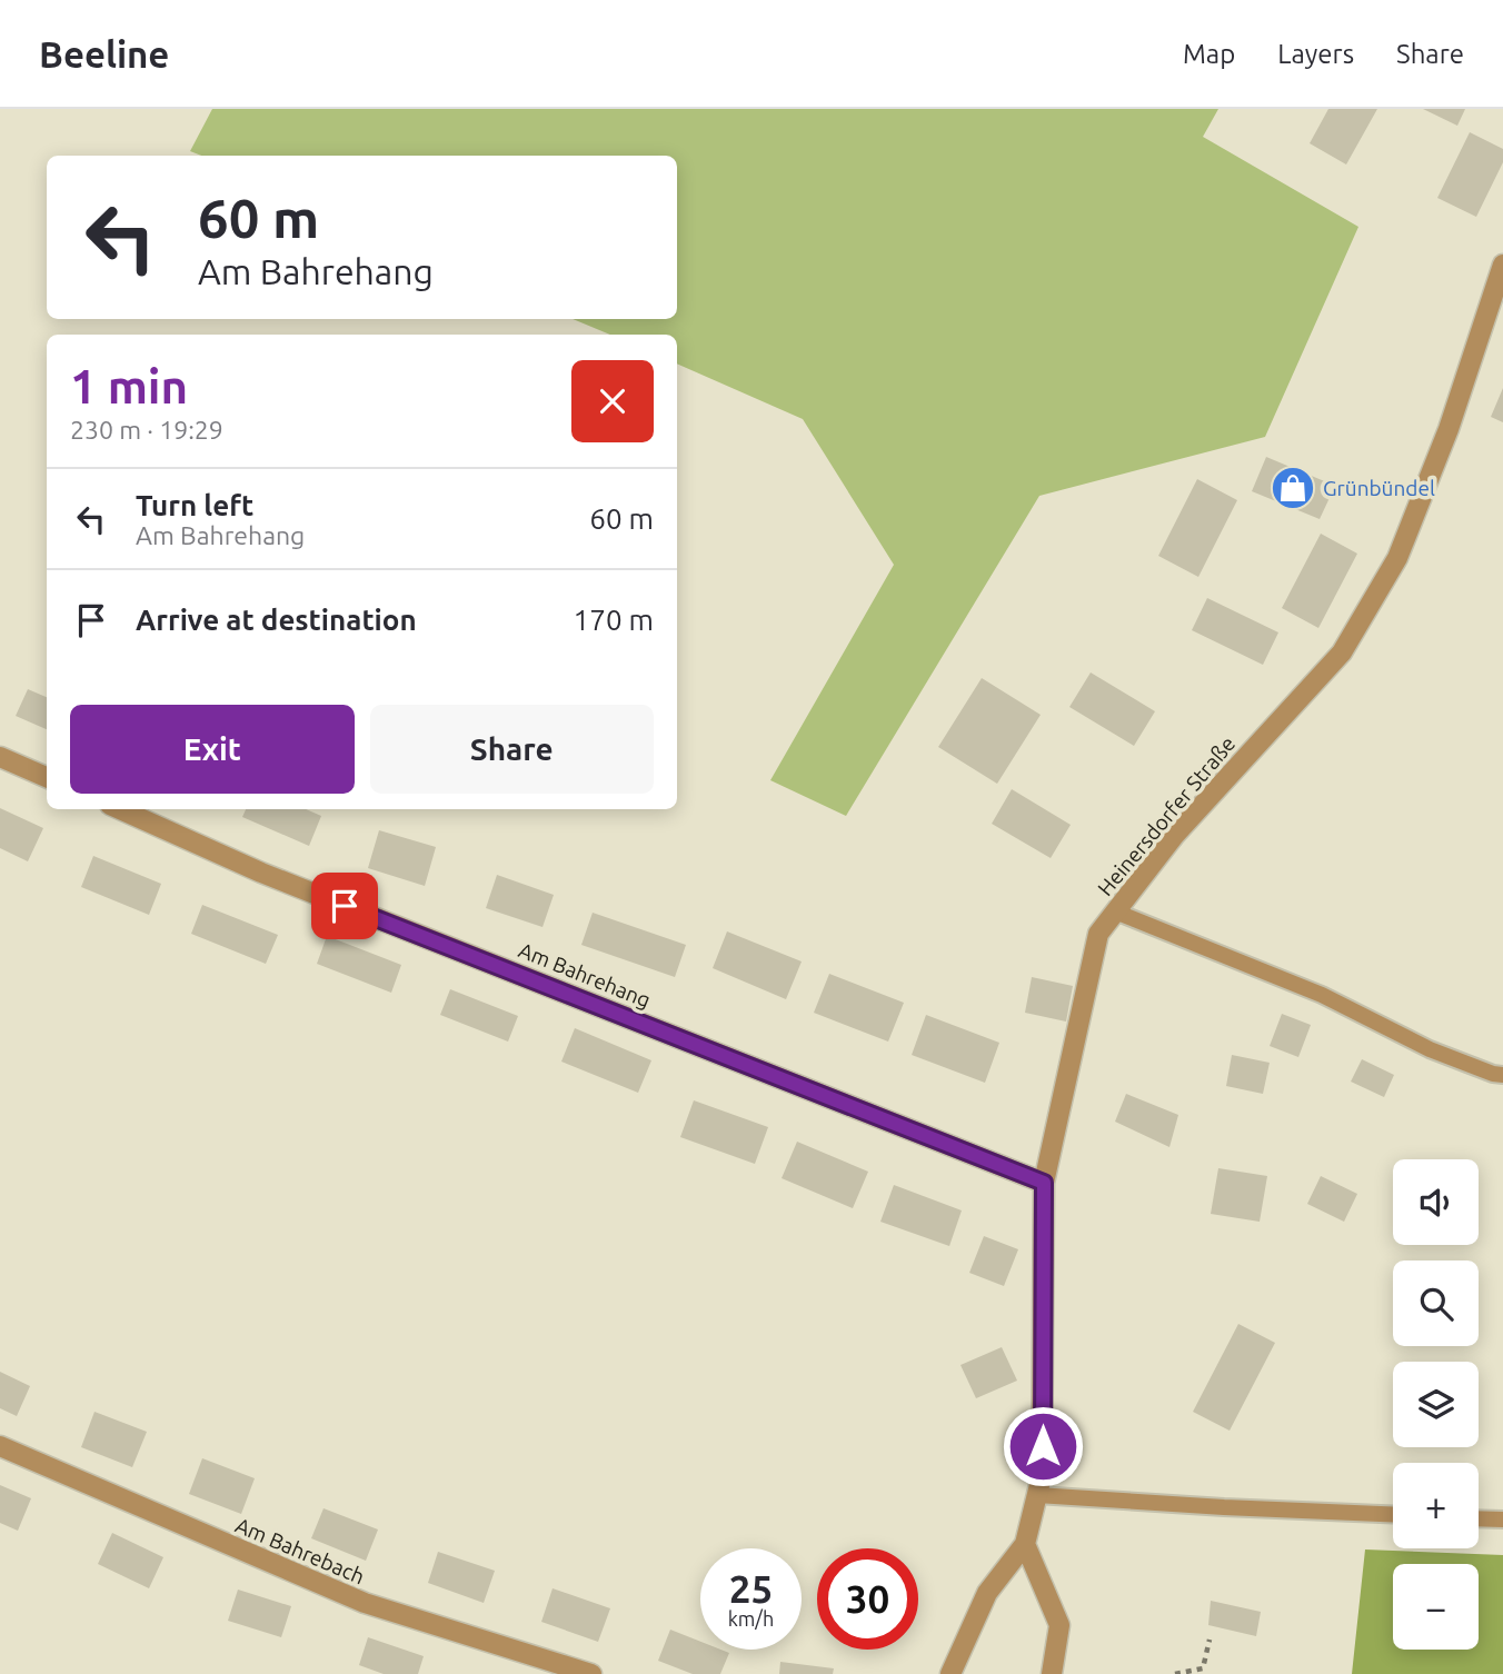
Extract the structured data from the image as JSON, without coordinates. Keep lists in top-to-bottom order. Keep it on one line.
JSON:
{"streets":{"street":["Heinersdorfer Straße","Am Bahrehang","Am Bahrebach"]},"crossings":[["Heinersdorfer Straße","Am Bahrehang"]],"places":{"shop":["Grünbündel"]},"page":{"header":"Beeline","nav":["Map","Layers","Share"],"turn":["60 m","Am Bahrehang"],"heading":["1 min","230 m · 19:29"],"list":[{"name":"Turn left","note":"Am Bahrehang","value":"60 m"},{"name":"Arrive at destination","value":"170 m"}],"buttons":["Exit","Share"],"map_buttons":["+","−"],"speed":"25 km/h","limit":"30"}}
